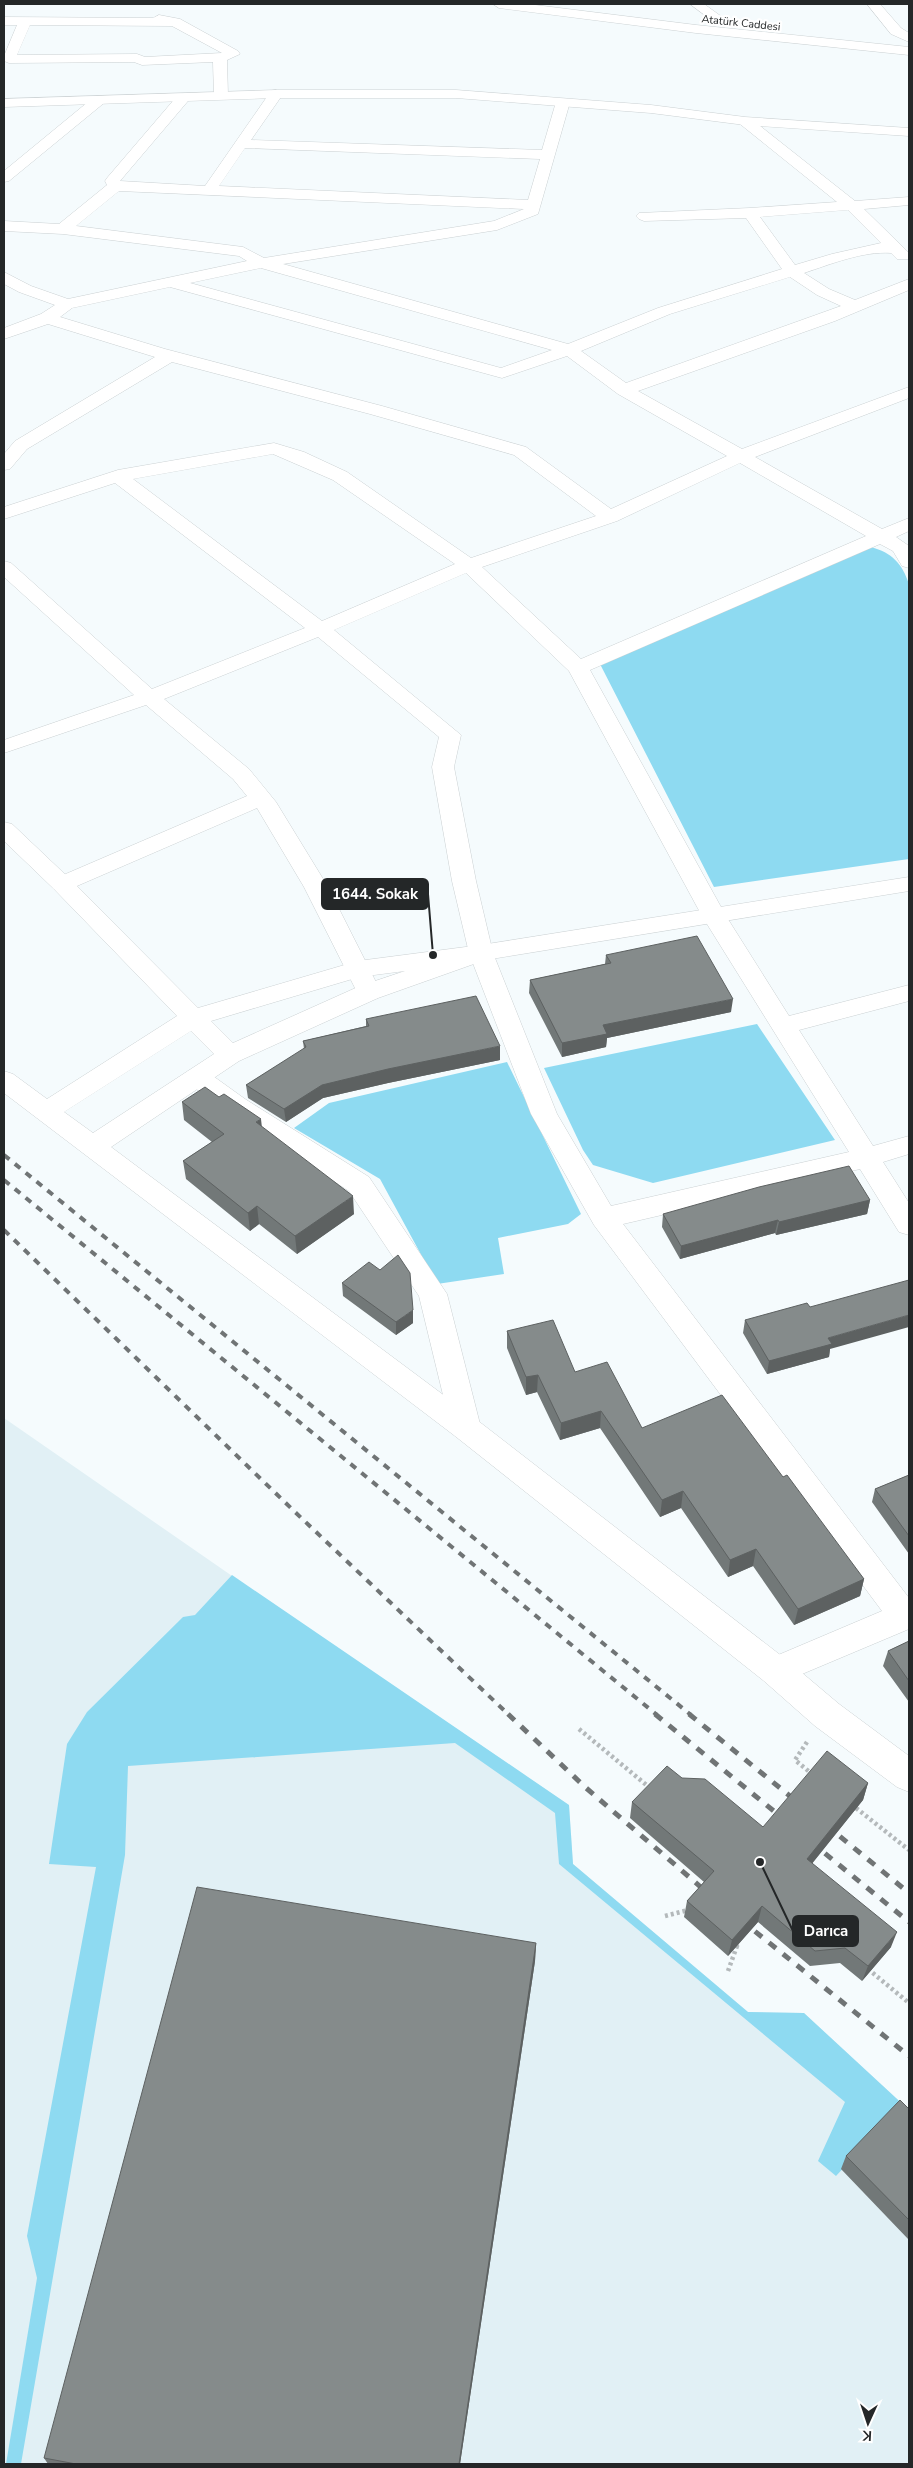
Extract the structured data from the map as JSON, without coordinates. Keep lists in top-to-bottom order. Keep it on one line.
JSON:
{"streets":{"street":["Atatürk Caddesi"]},"places":["1644. Sokak","Darıca"],"north":"bottom"}
